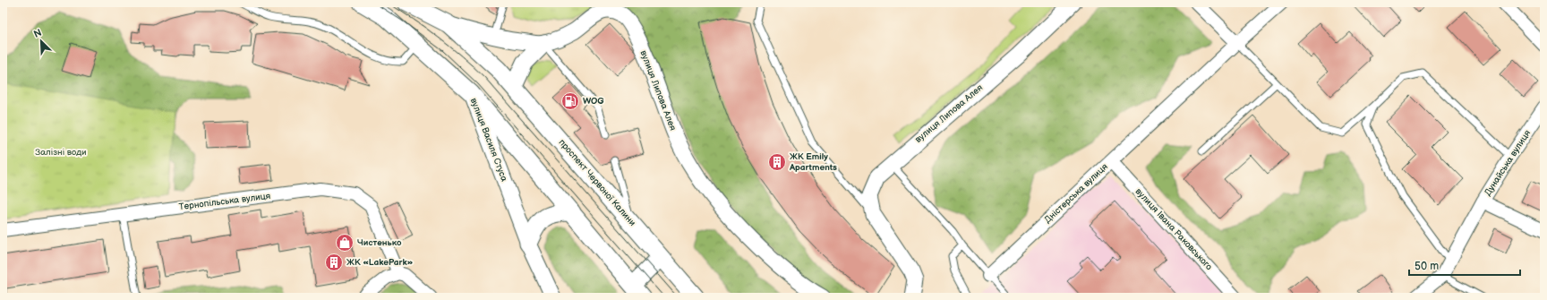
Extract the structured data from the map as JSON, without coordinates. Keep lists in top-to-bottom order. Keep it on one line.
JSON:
{"streets":{"main road":["вулиця Василя Стуса","проспект Червоної Калини"],"street":["вулиця Липова Алея","Дунайська вулиця","Дністерська вулиця","Тернопільська вулиця","вулиця Івана Раковського"]},"crossings":[["Дністерська вулиця","вулиця Івана Раковського"]],"parks":["Залізні води"],"places":{"fuel station":["WOG"],"building":["ЖК Emily Apartments","ЖК «LakePark»"],"shop":["Чистенько"]},"scale_bar":"50 m","north":"top left"}
